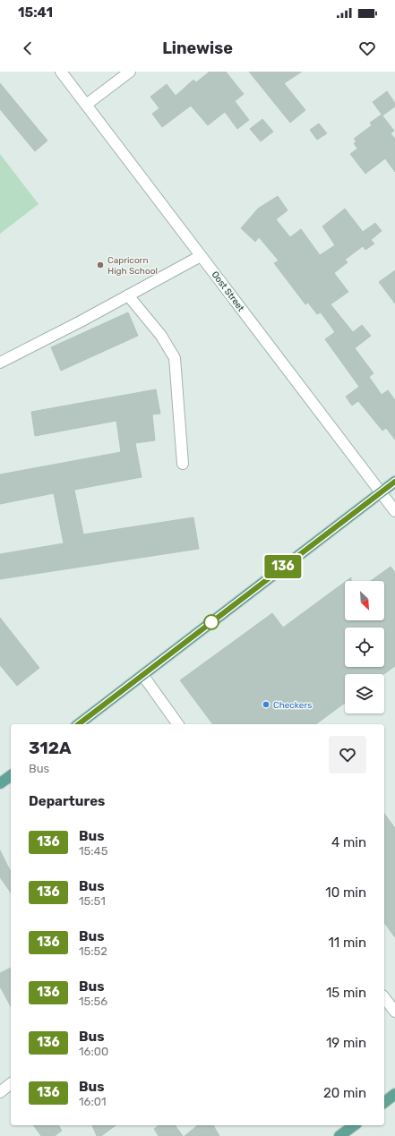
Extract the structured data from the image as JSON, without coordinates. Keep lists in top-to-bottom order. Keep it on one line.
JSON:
{"streets":{"street":["Oost Street"]},"places":["Capricorn High School","Checkers"],"lines":["bus line 136"],"north":"bottom right","page":{"status":"15:41","header":"Linewise","on_map":"136","heading":[["312A","Bus"],"Departures"],"list":[{"mark":"136","name":"Bus","note":"15:45","value":"4 min"},{"mark":"136","name":"Bus","note":"15:51","value":"10 min"},{"mark":"136","name":"Bus","note":"15:52","value":"11 min"},{"mark":"136","name":"Bus","note":"15:56","value":"15 min"},{"mark":"136","name":"Bus","note":"16:00","value":"19 min"},{"mark":"136","name":"Bus","note":"16:01","value":"20 min"}]}}
